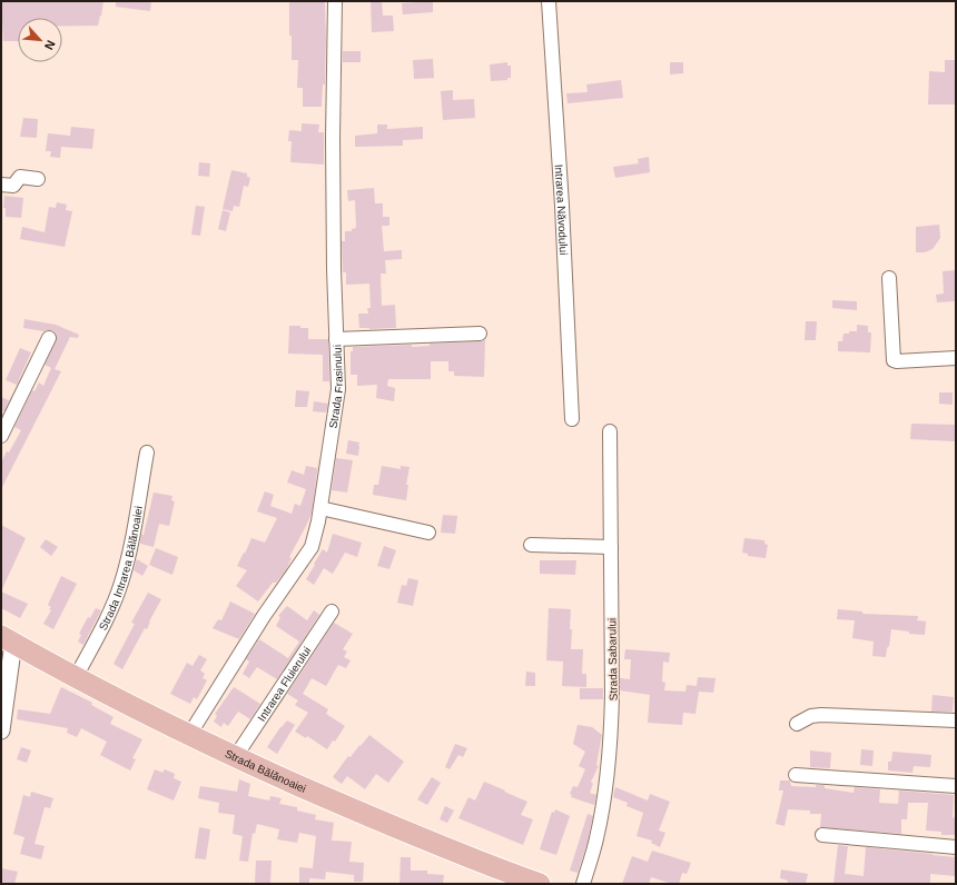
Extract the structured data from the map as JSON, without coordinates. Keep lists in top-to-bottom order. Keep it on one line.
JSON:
{"streets":{"main road":["Strada Bălănoaiei"],"street":["Intrarea Năvodului","Strada Frasinului","Strada Intrarea Bălănoaiei","Strada Sabarului","Intrarea Fluierului"]},"crossings":[["Strada Frasinului","Strada Bălănoaiei"],["Strada Intrarea Bălănoaiei","Strada Bălănoaiei"],["Intrarea Fluierului","Strada Bălănoaiei"]],"north":"bottom right"}
